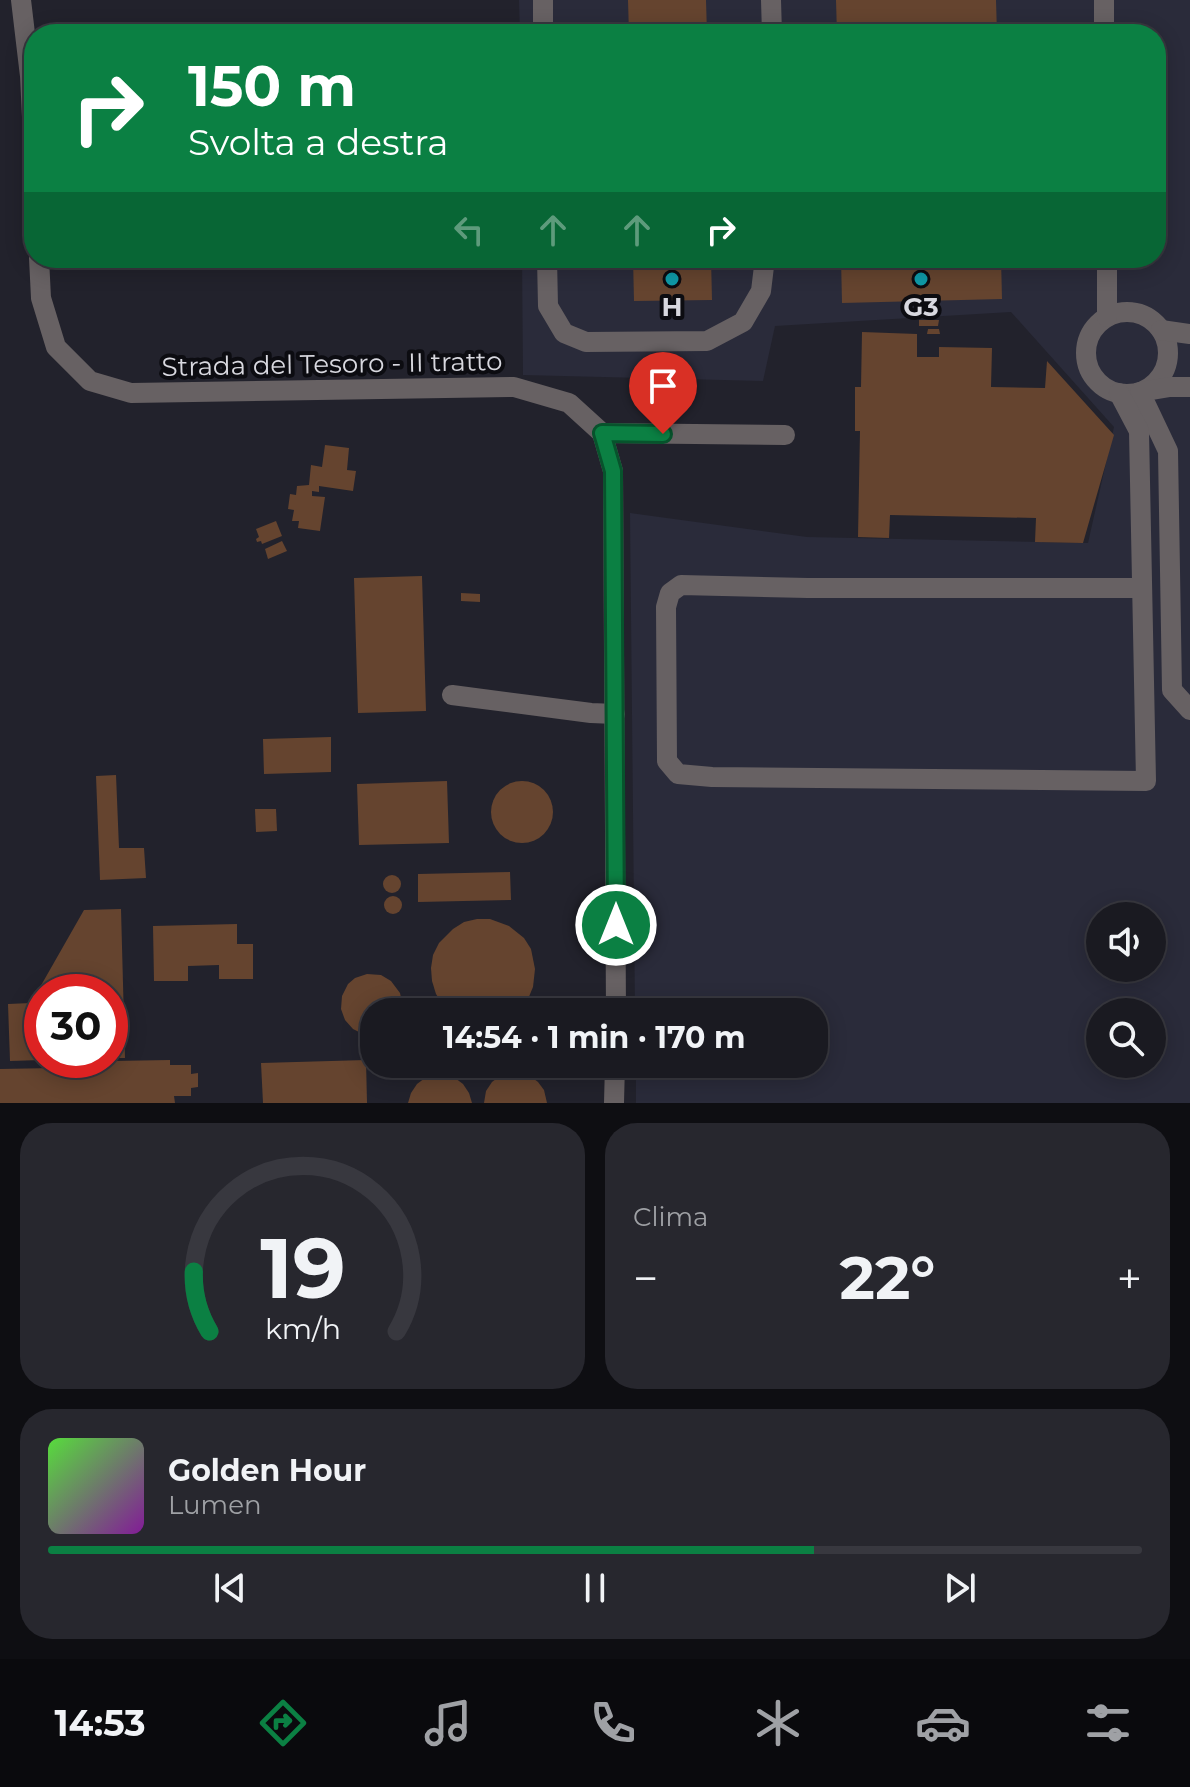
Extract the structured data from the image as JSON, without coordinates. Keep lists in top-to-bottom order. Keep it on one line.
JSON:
{"streets":{"street":["Strada del Tesoro - II tratto"]},"places":["H","G3"],"page":{"turn":["150 m","Svolta a destra"],"limit":"30","trip":"14:54 · 1 min · 170 m","tile":"Clima","heat":["−","22°","+"],"song":["Golden Hour","Lumen"],"tabs":"14:53","gauge":["19","km/h"]}}
